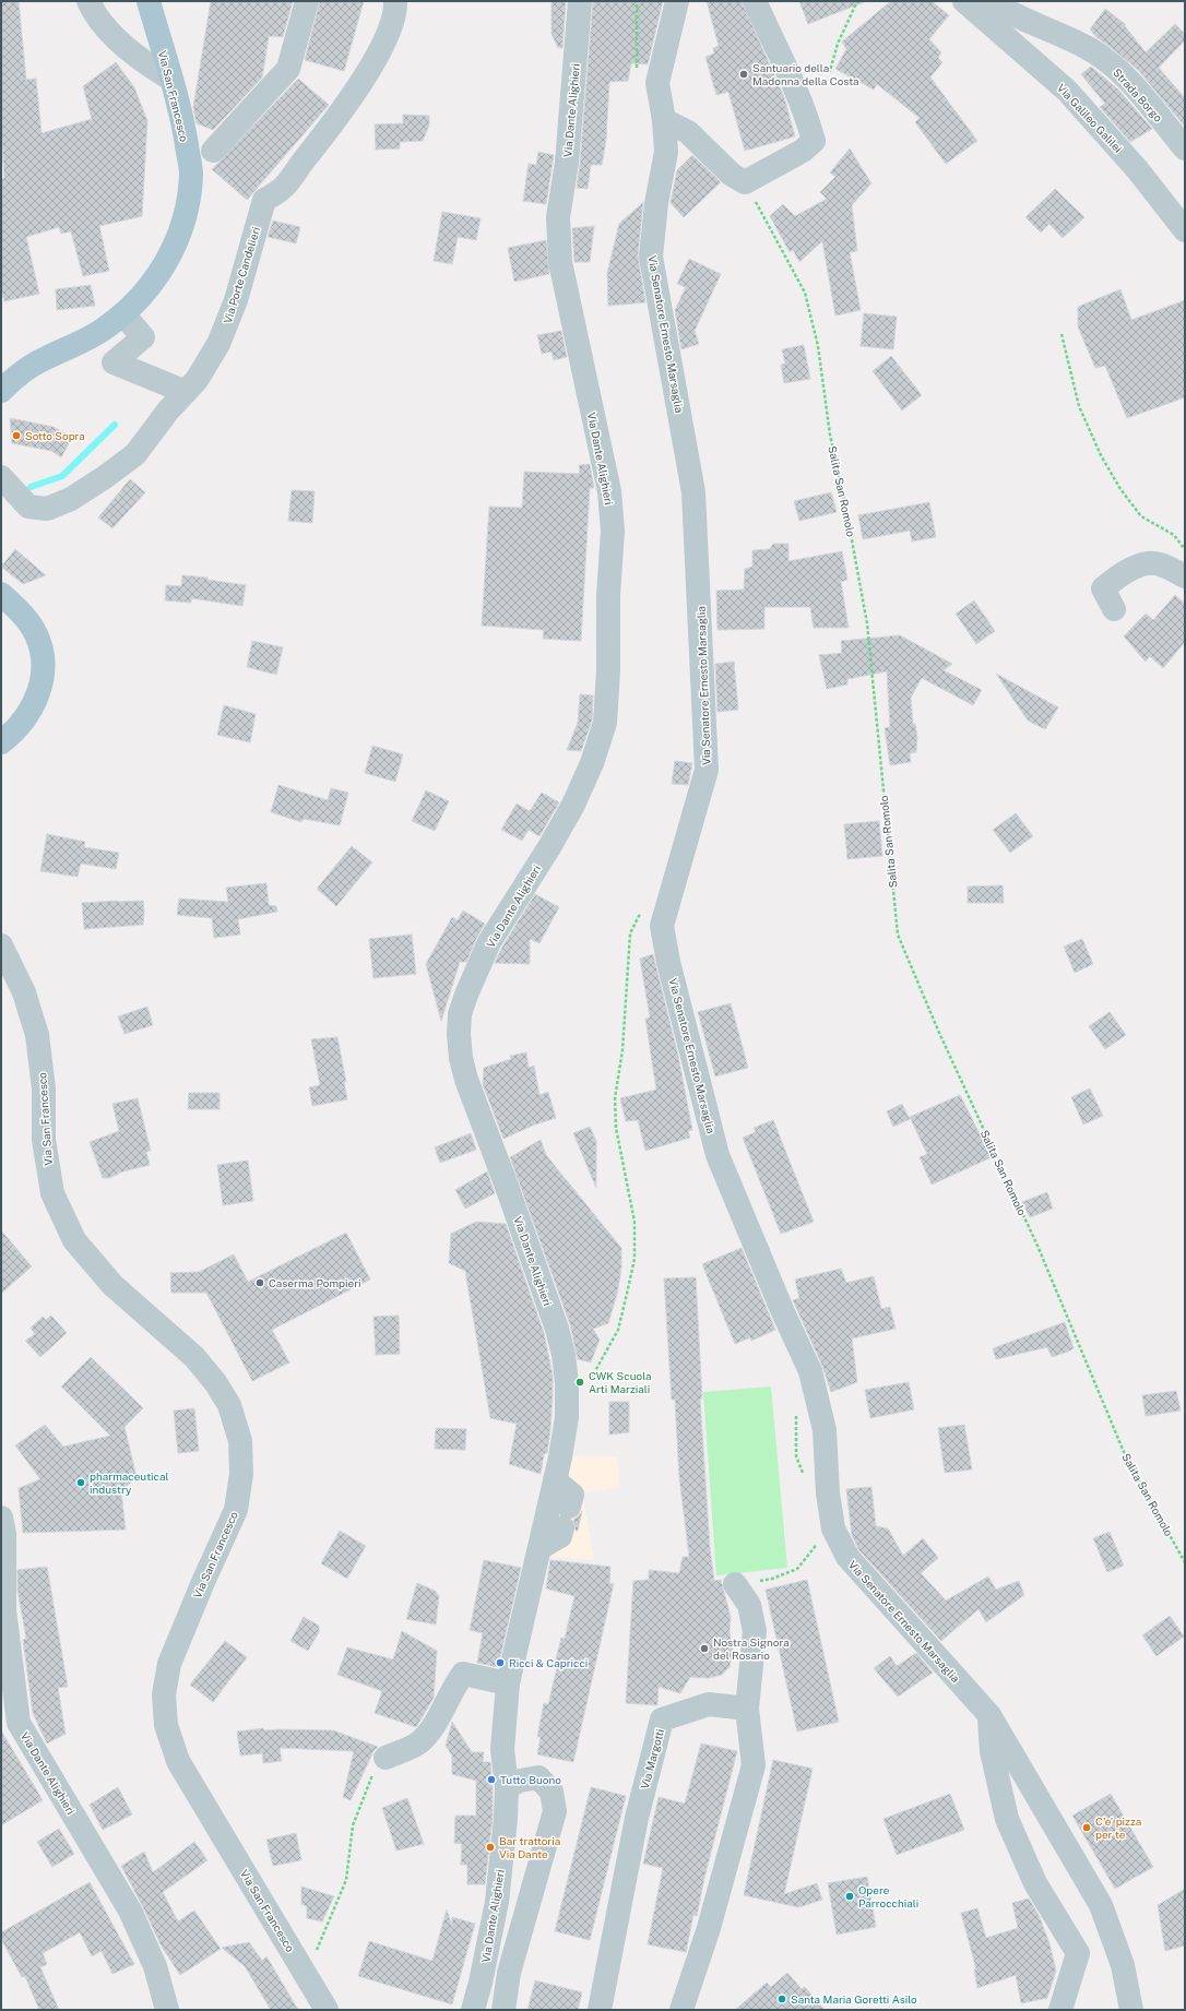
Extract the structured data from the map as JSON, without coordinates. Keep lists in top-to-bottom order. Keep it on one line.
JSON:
{"streets":{"main road":["Via San Francesco"],"street":["Strada Borgo","Via Dante Alighieri","Via Galileo Galilei","Via Porte Candelieri","Via Senatore Ernesto Marsaglia","Via Margotti"],"path":["Salita San Romolo"]},"places":["Santuario della Madonna della Costa","Sotto Sopra","Caserma Pompieri","CWK Scuola Arti Marziali","pharmaceutical industry","Nostra Signora del Rosario","Ricci & Capricci","Tutto Buono","C'e' pizza per te","Bar trattoria Via Dante","Opere Parrocchiali","Santa Maria Goretti Asilo"]}
